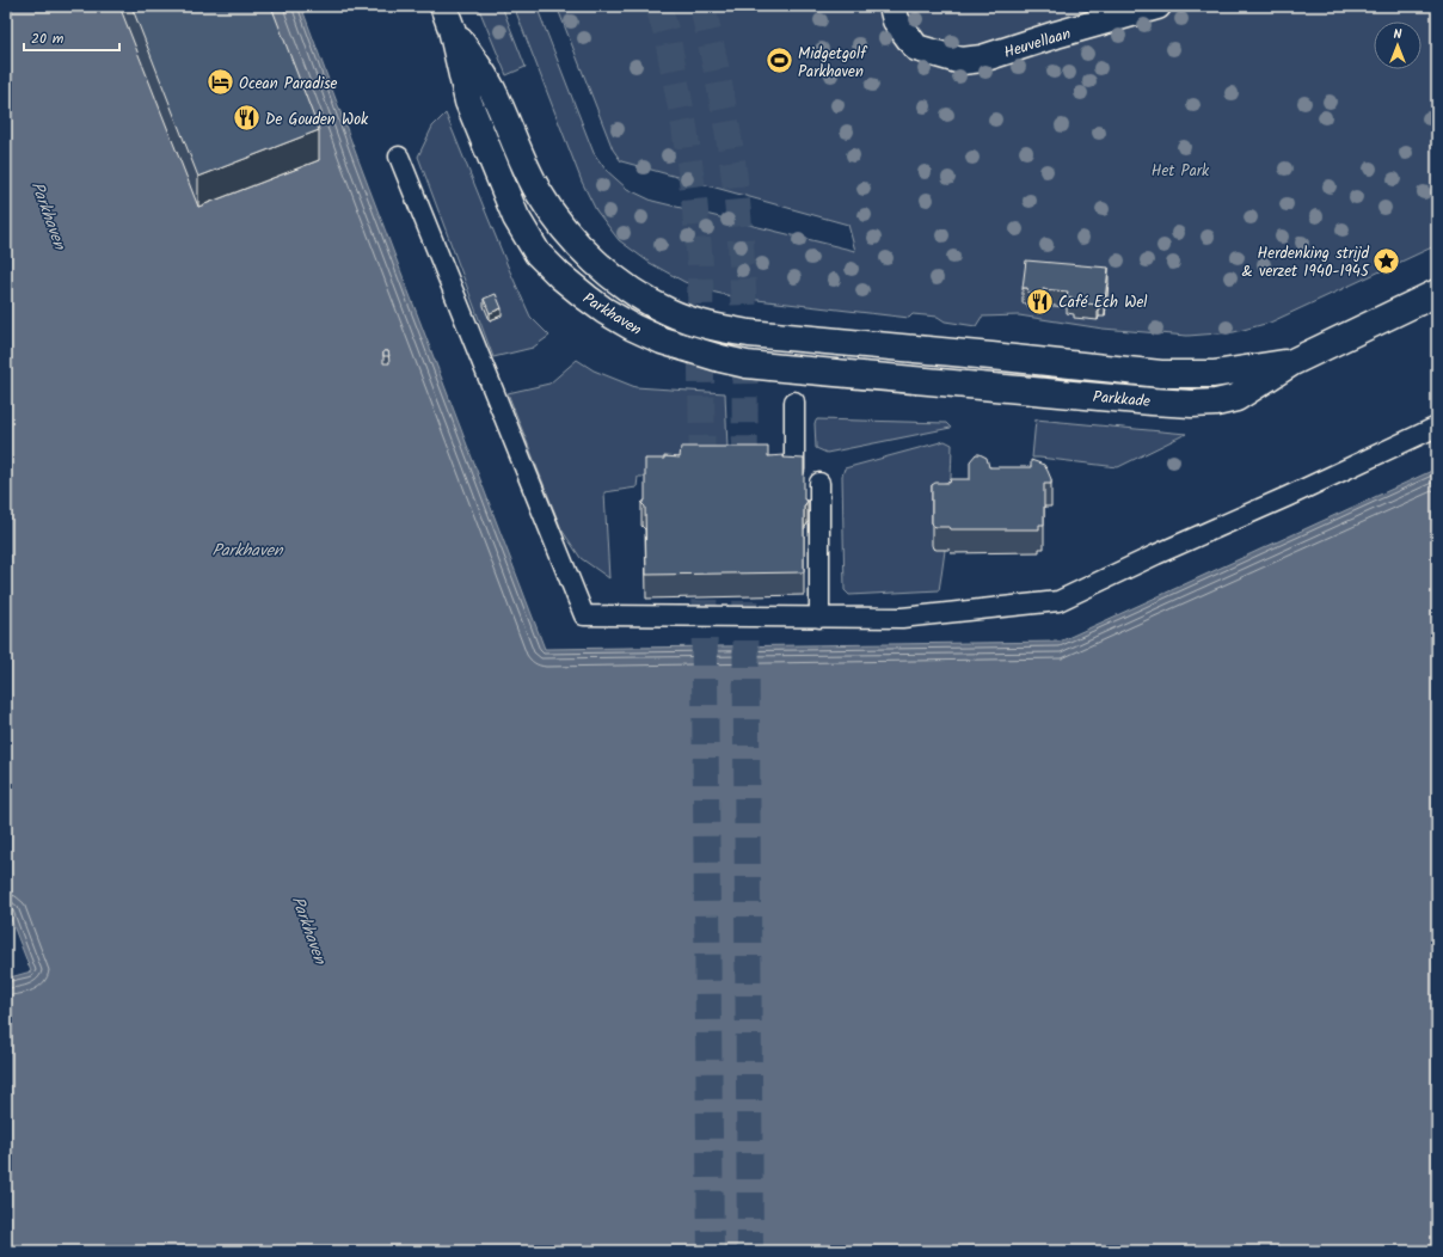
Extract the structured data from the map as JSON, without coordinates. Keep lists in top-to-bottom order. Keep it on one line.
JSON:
{"streets":{"street":["Heuvellaan","Parkhaven","Parkkade"]},"crossings":[["Parkhaven","Parkkade"]],"water":["Parkhaven"],"parks":["Het Park"],"places":{"sports":["Midgetgolf Parkhaven"],"hotel":["Ocean Paradise"],"restaurant":["De Gouden Wok","Café Ech Wel"],"place":["Herdenking strijd & verzet 1940-1945"]},"scale_bar":"20 m","north":"top"}
